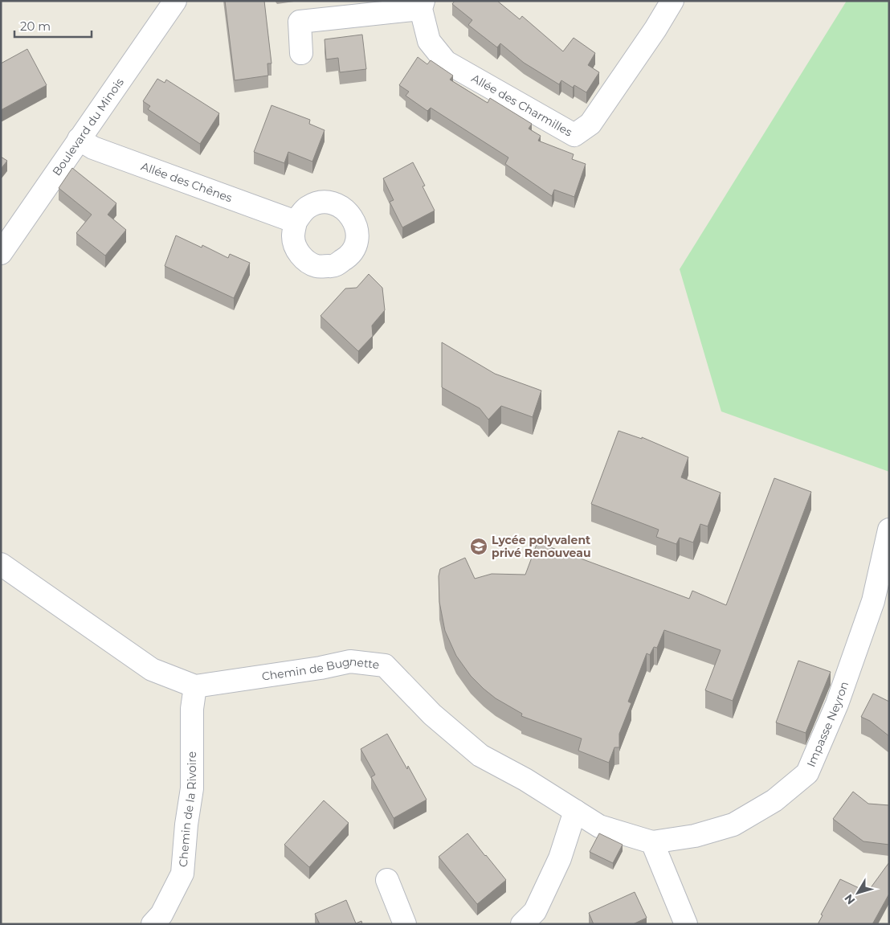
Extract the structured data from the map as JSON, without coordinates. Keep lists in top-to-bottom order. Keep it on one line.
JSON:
{"streets":{"street":["Allée des Charmilles","Boulevard du Minois","Allée des Chênes","Chemin de Bugnette","Impasse Neyron","Chemin de la Rivoire"]},"crossings":[["Boulevard du Minois","Allée des Chênes"],["Chemin de Bugnette","Impasse Neyron"],["Chemin de Bugnette","Chemin de la Rivoire"]],"places":{"school or university":["Lycée polyvalent privé Renouveau"]},"scale_bar":"20 m","north":"bottom left"}
